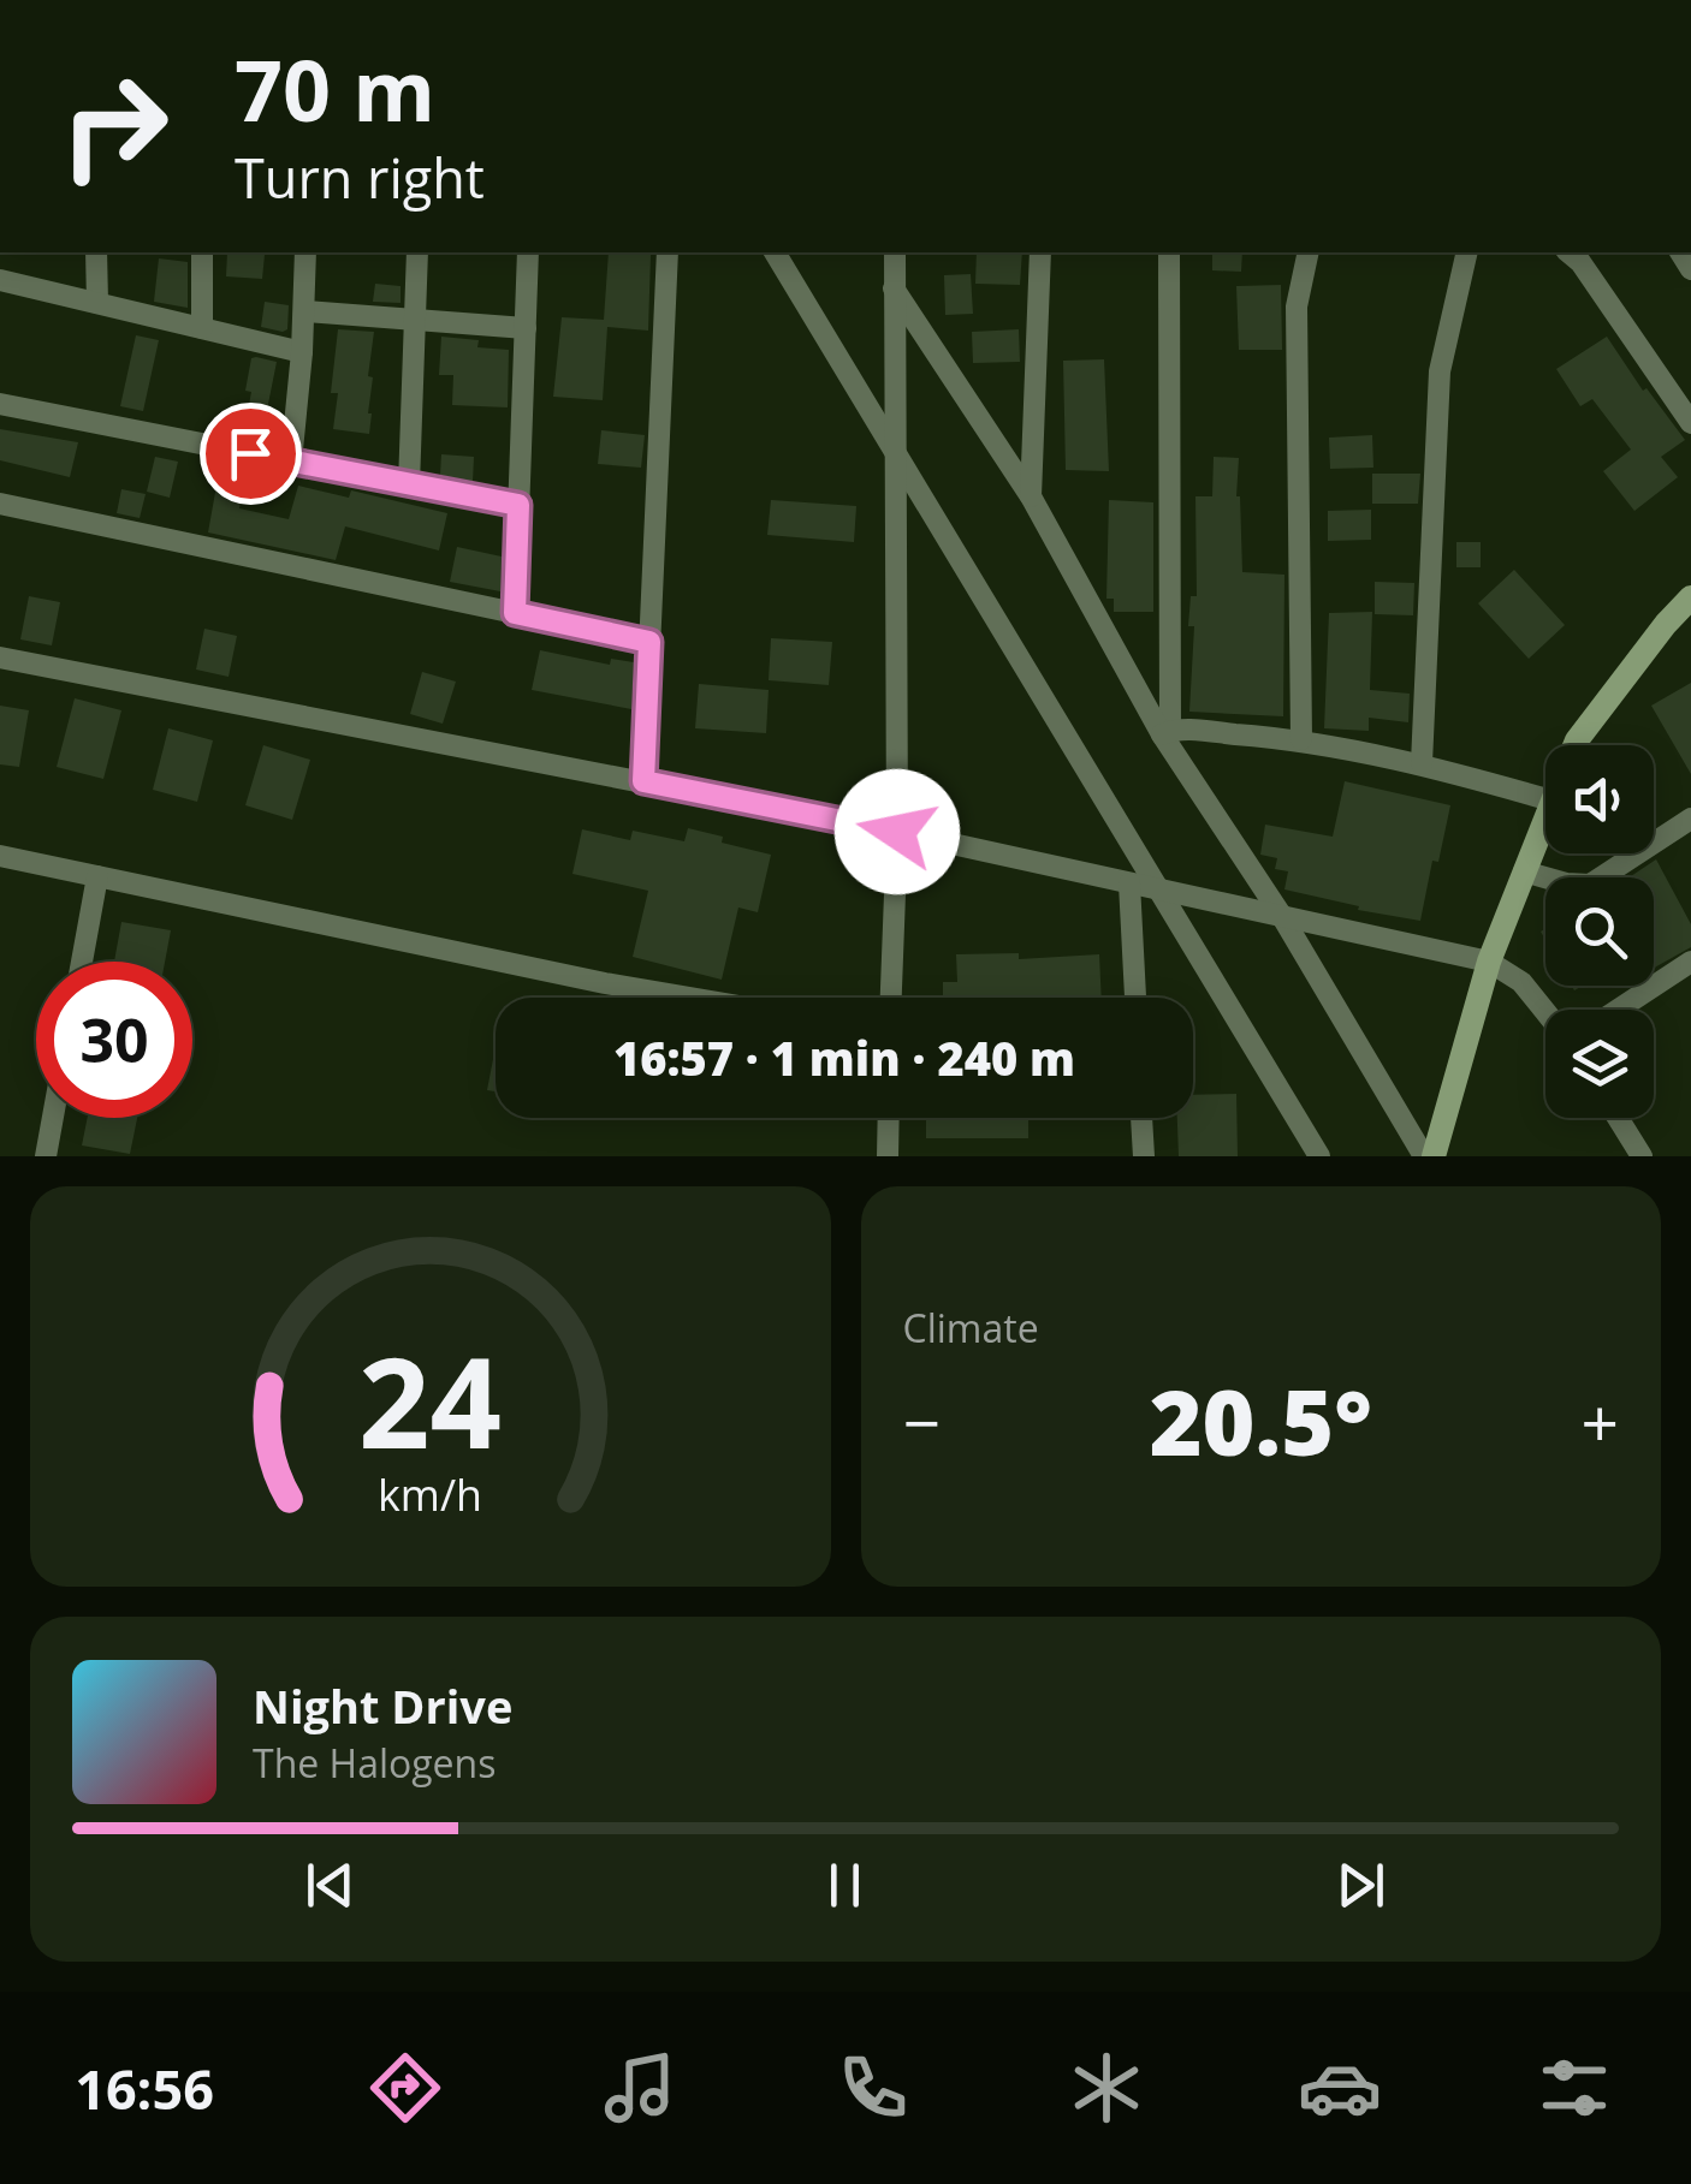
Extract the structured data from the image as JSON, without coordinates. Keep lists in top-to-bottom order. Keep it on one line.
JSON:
{"page":{"turn":["70 m","Turn right"],"limit":"30","trip":"16:57 · 1 min · 240 m","tile":"Climate","heat":["−","20.5°","+"],"song":["Night Drive","The Halogens"],"tabs":"16:56","gauge":["24","km/h"]}}
